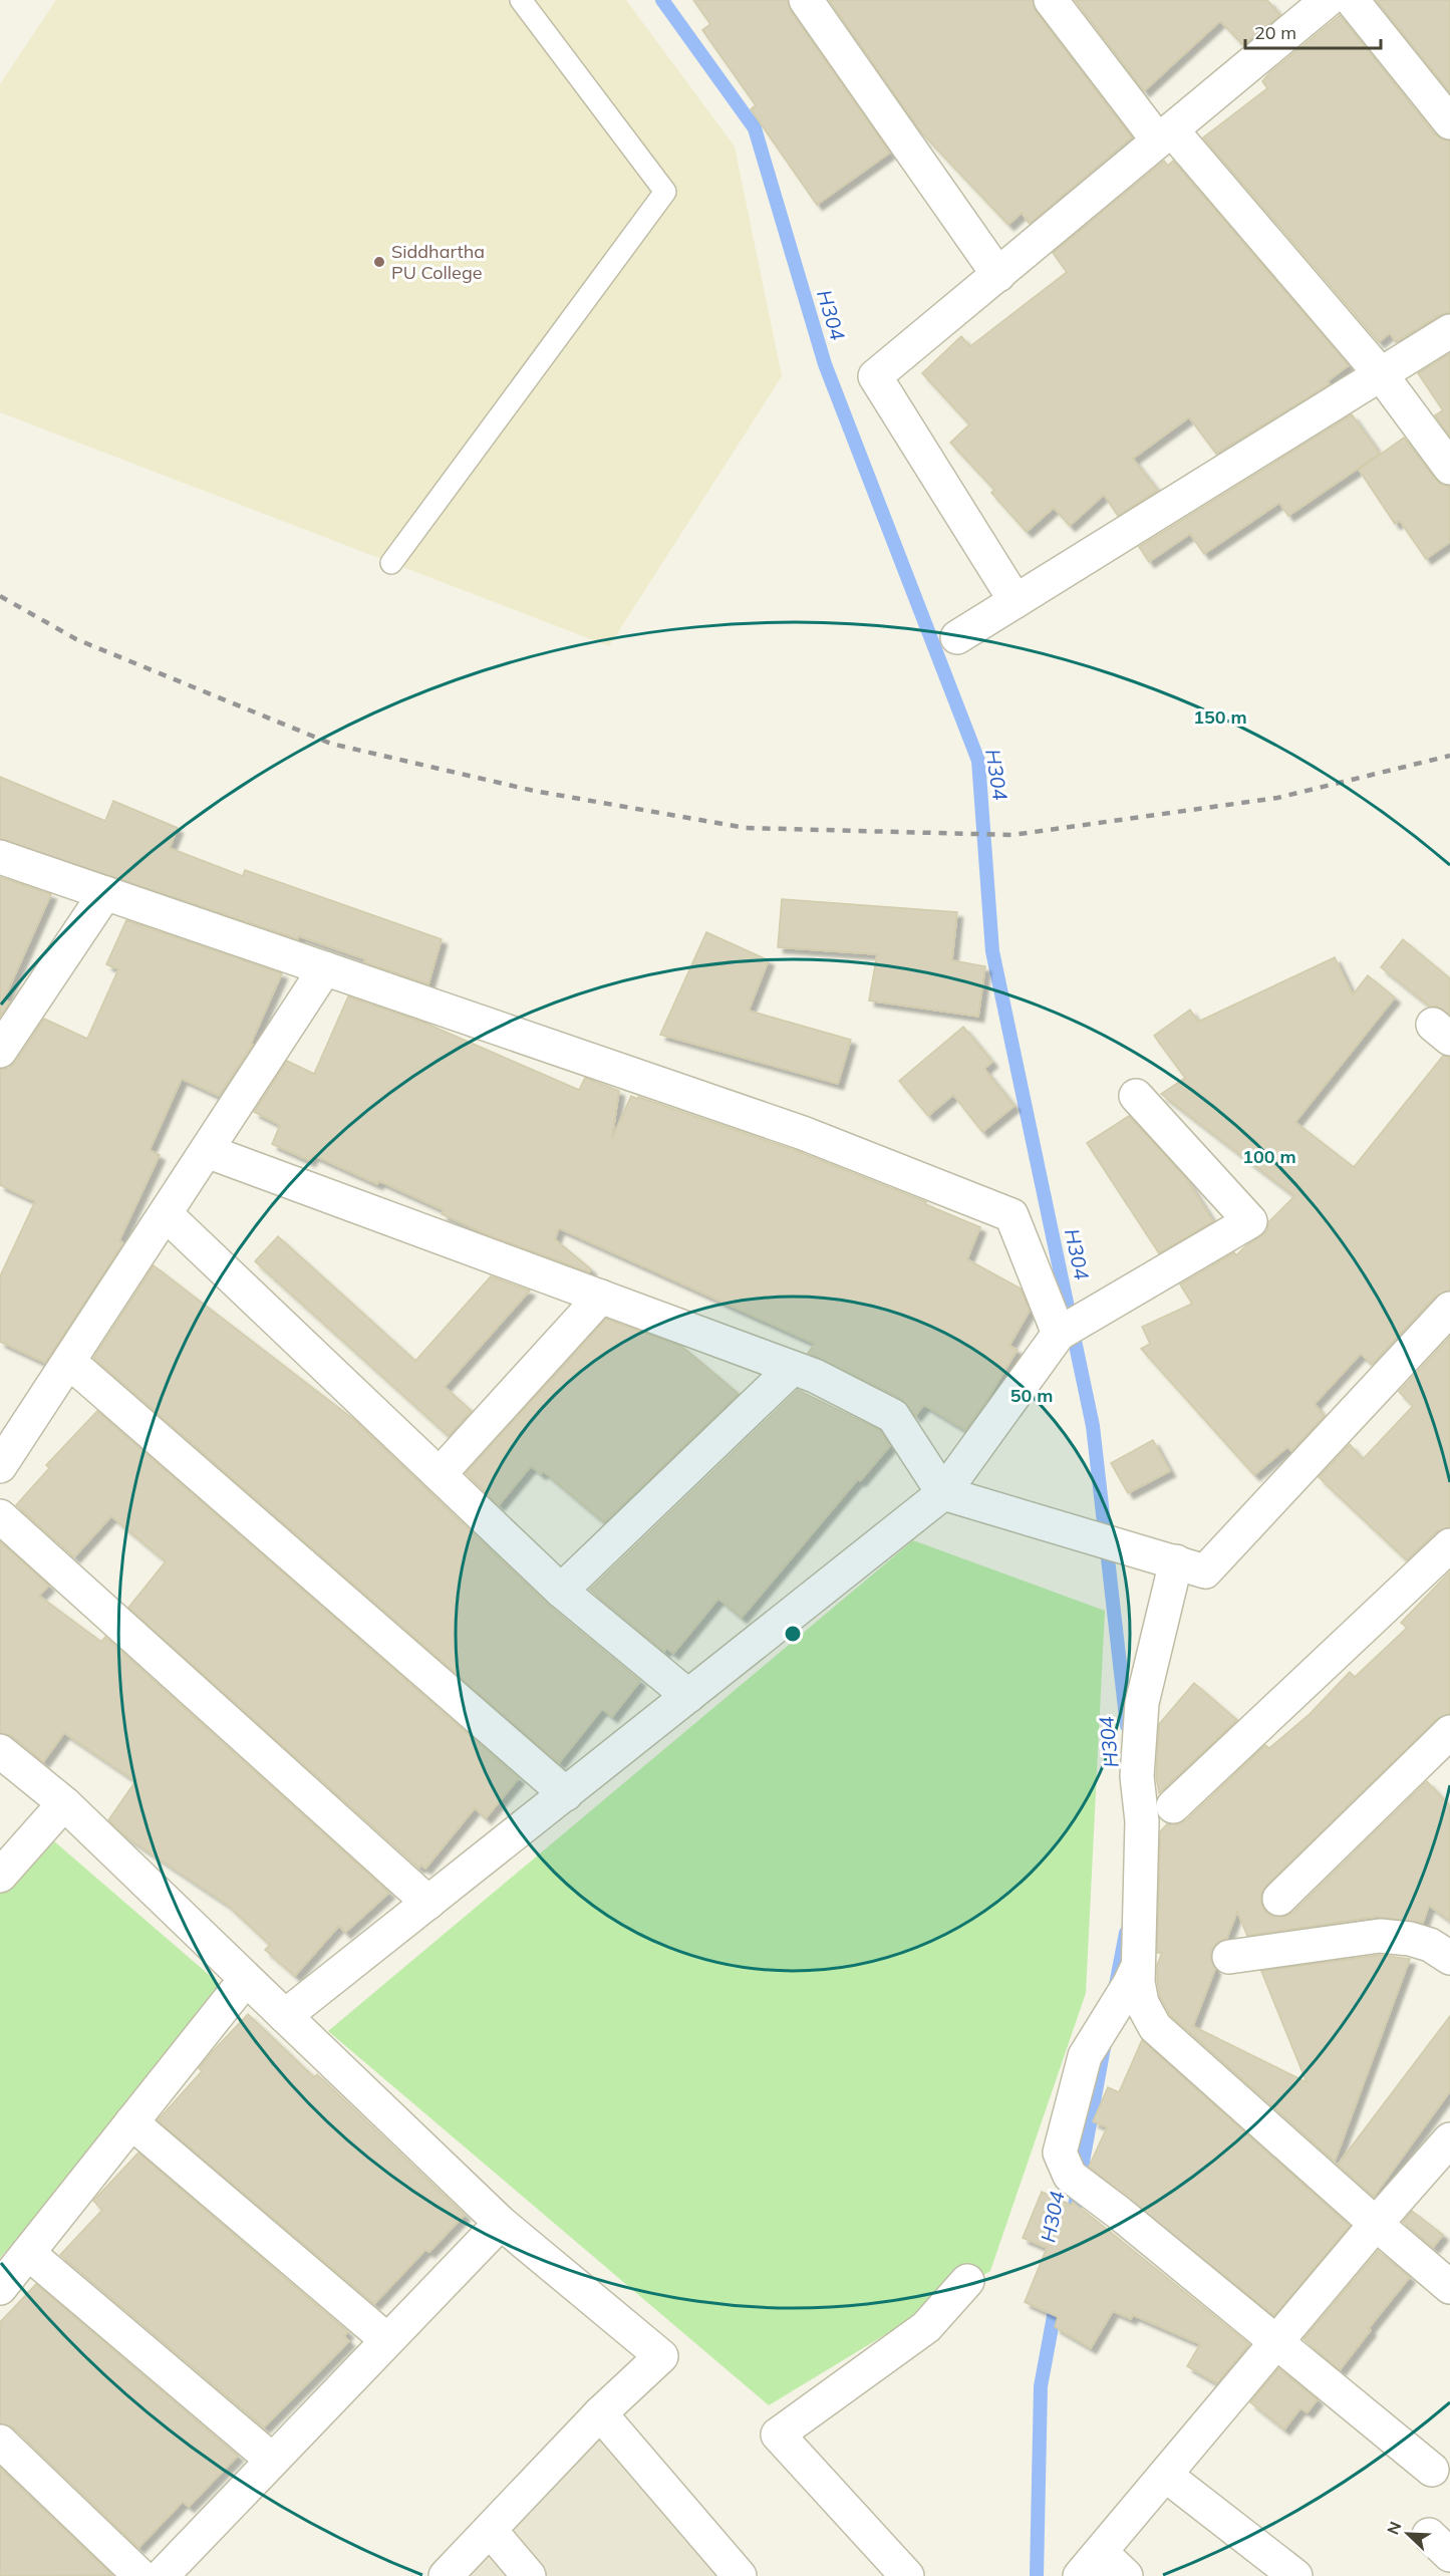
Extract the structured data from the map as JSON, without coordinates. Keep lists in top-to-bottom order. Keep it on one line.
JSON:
{"water":["H304"],"places":["Siddhartha PU College"],"scale_bar":"20 m","north":"top left","rings":["150 m","100 m","50 m"]}
